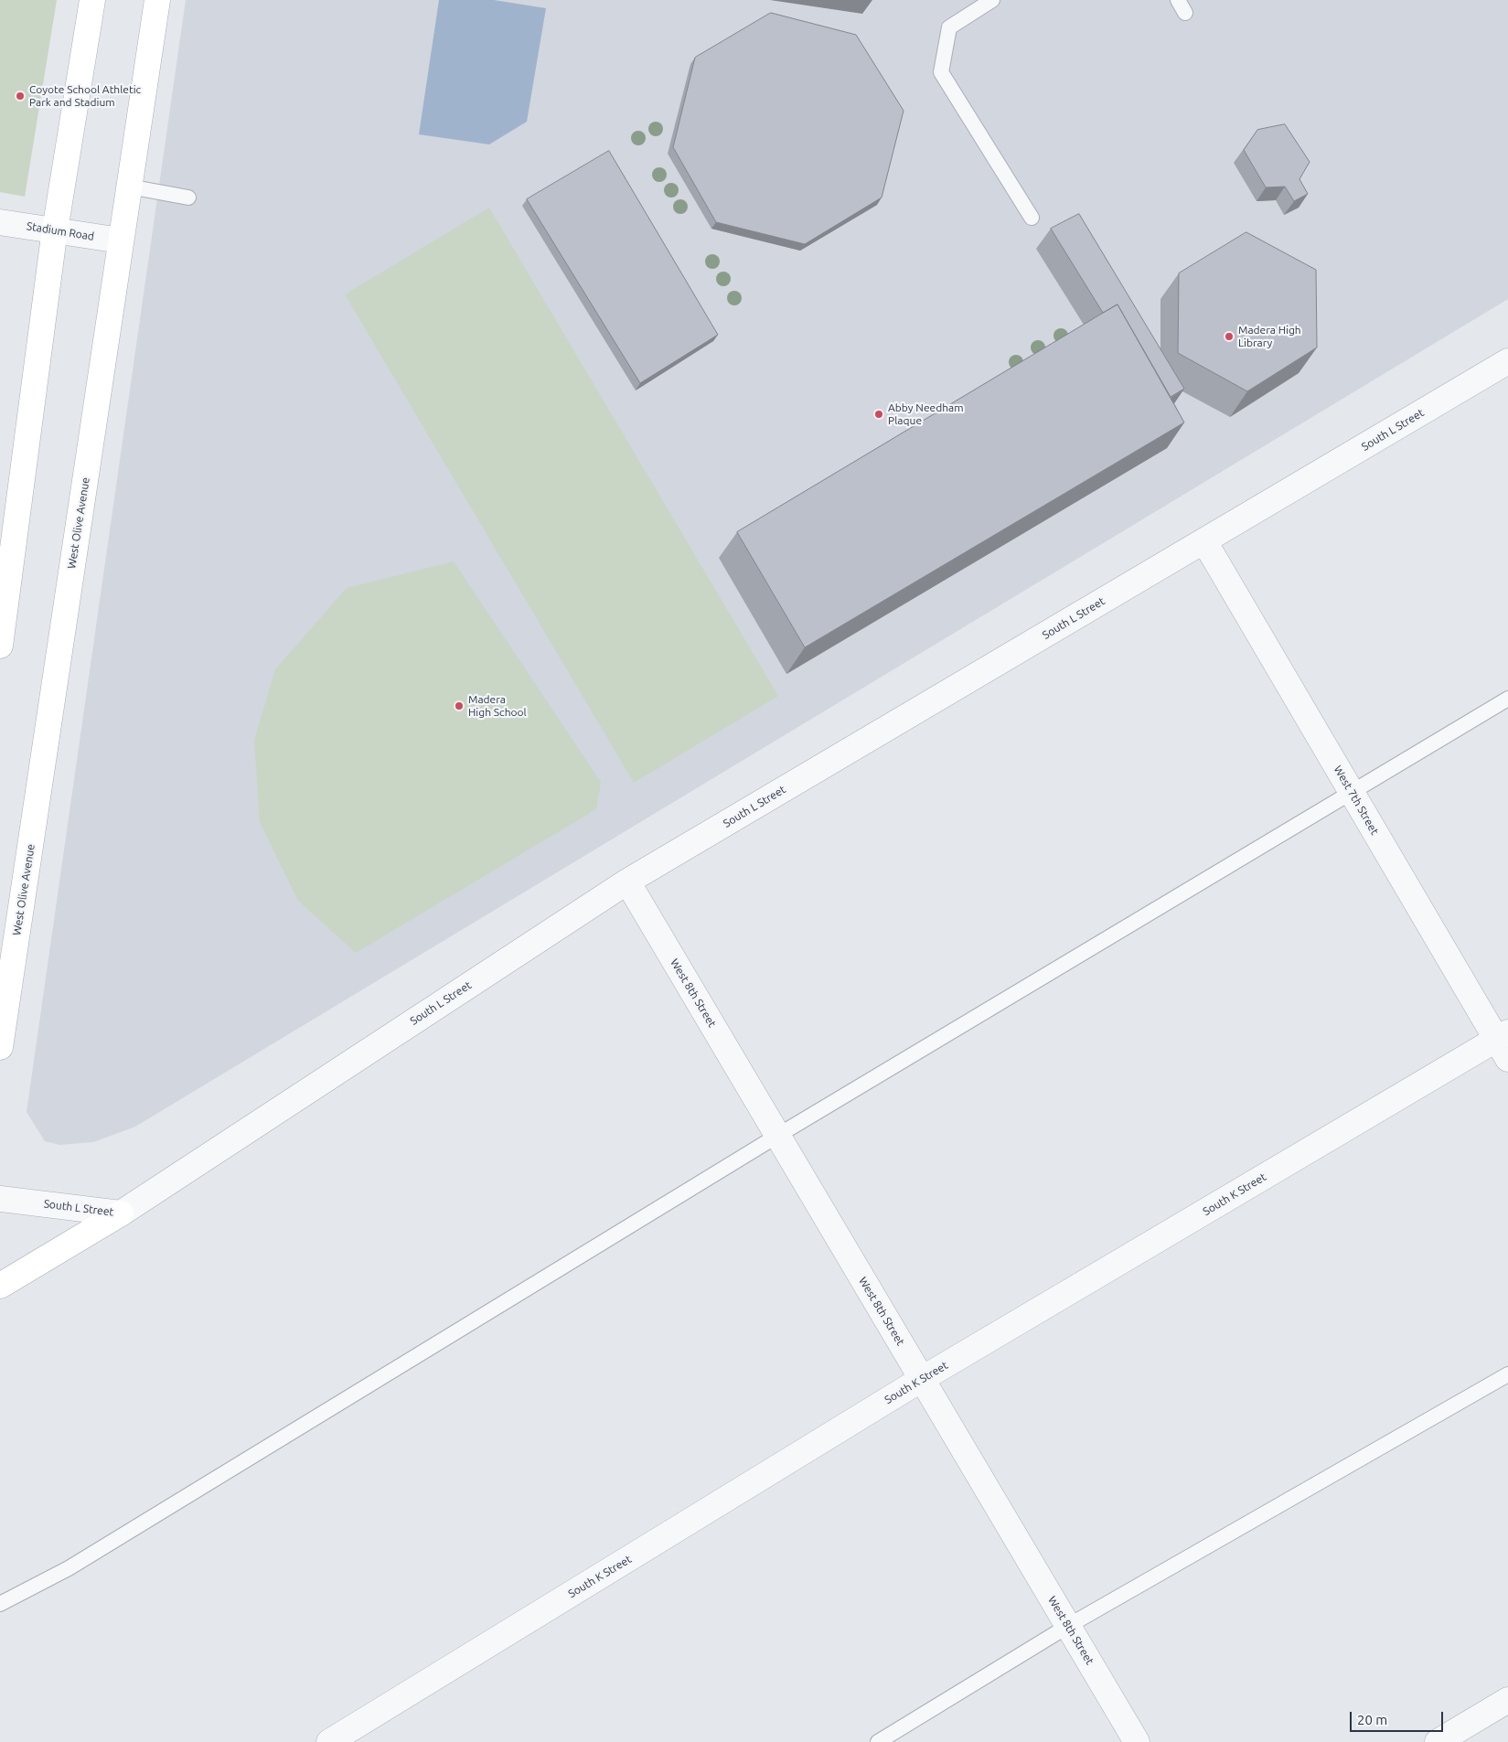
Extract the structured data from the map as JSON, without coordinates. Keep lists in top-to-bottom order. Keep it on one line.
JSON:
{"streets":{"main road":["West Olive Avenue"],"street":["Stadium Road","South L Street","West 7th Street","West 8th Street","South K Street"]},"crossings":[["Stadium Road","West Olive Avenue"],["South L Street","West 7th Street"],["South L Street","West 8th Street"],["West 7th Street","South K Street"],["West 8th Street","South K Street"]],"places":["Coyote School Athletic Park and Stadium","Madera High Library","Abby Needham Plaque","Madera High School"],"scale_bar":"20 m"}
